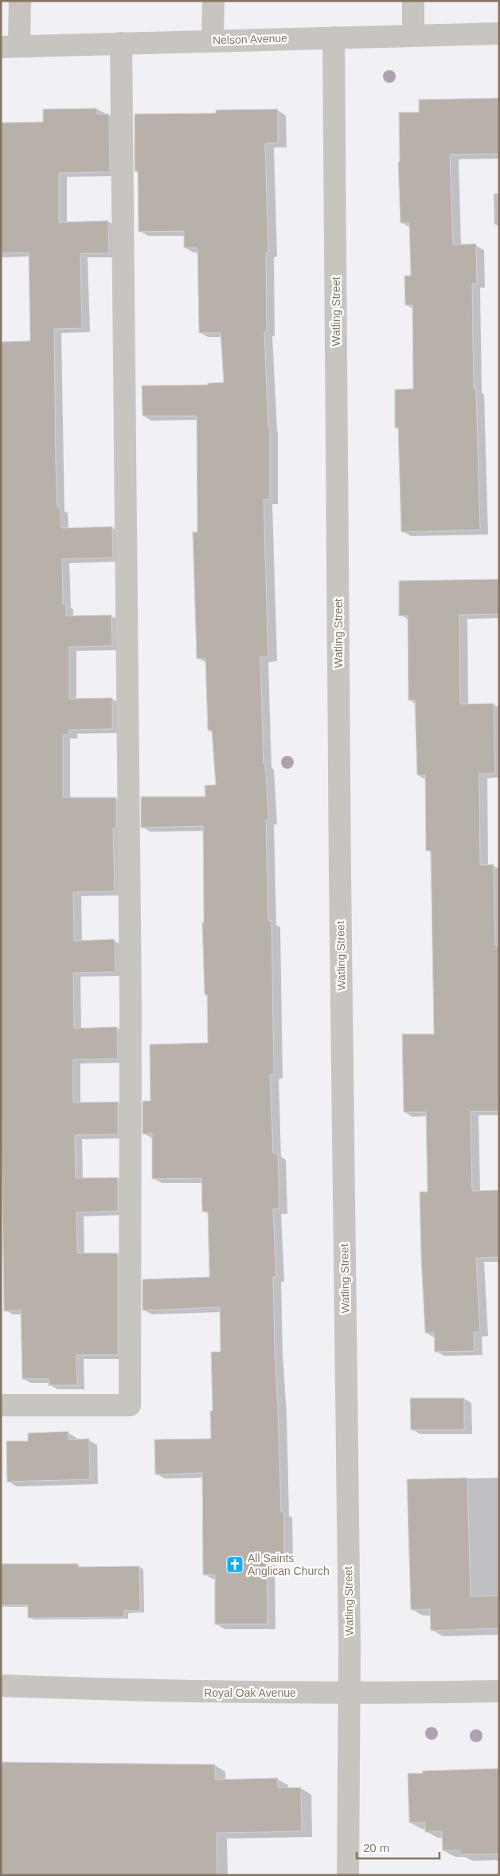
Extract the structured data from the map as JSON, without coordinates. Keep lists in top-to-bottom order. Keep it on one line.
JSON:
{"streets":{"street":["Nelson Avenue","Watling Street","Royal Oak Avenue"]},"crossings":[["Nelson Avenue","Watling Street"],["Watling Street","Royal Oak Avenue"]],"places":{"church":["All Saints Anglican Church"]},"scale_bar":"20 m"}
